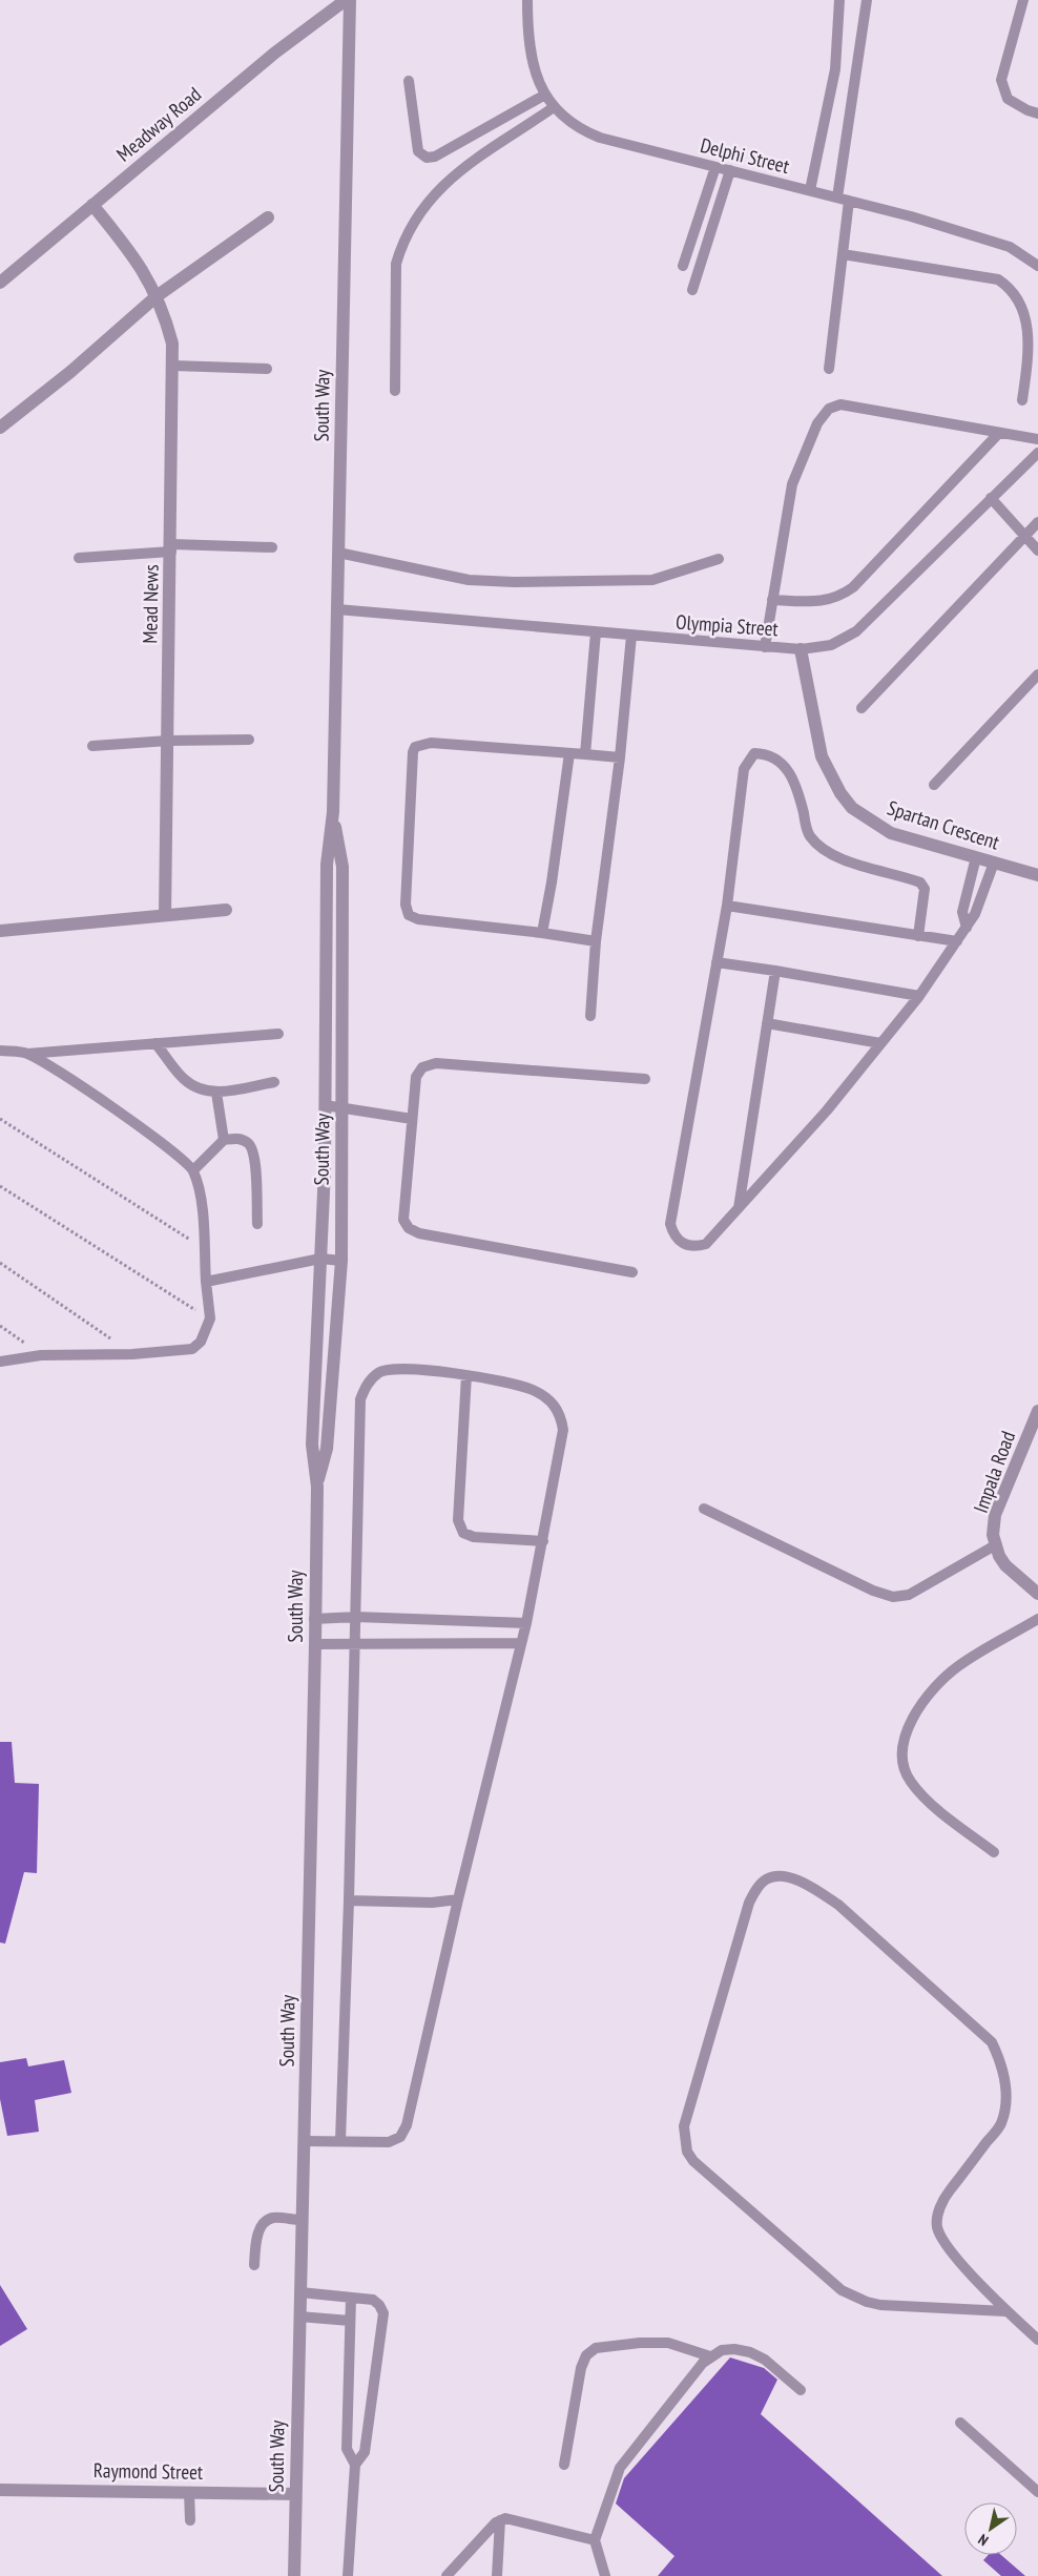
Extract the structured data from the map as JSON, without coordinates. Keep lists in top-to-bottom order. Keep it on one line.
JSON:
{"streets":{"street":["Meadway Road","South Way","Mead News","Spartan Crescent","Impala Road","Raymond Street"],"lane":["Delphi Street","Olympia Street"]},"crossings":[["Meadway Road","South Way"],["Meadway Road","Mead News"],["South Way","Olympia Street"],["South Way","Raymond Street"],["Olympia Street","Spartan Crescent"]],"north":"bottom left"}
